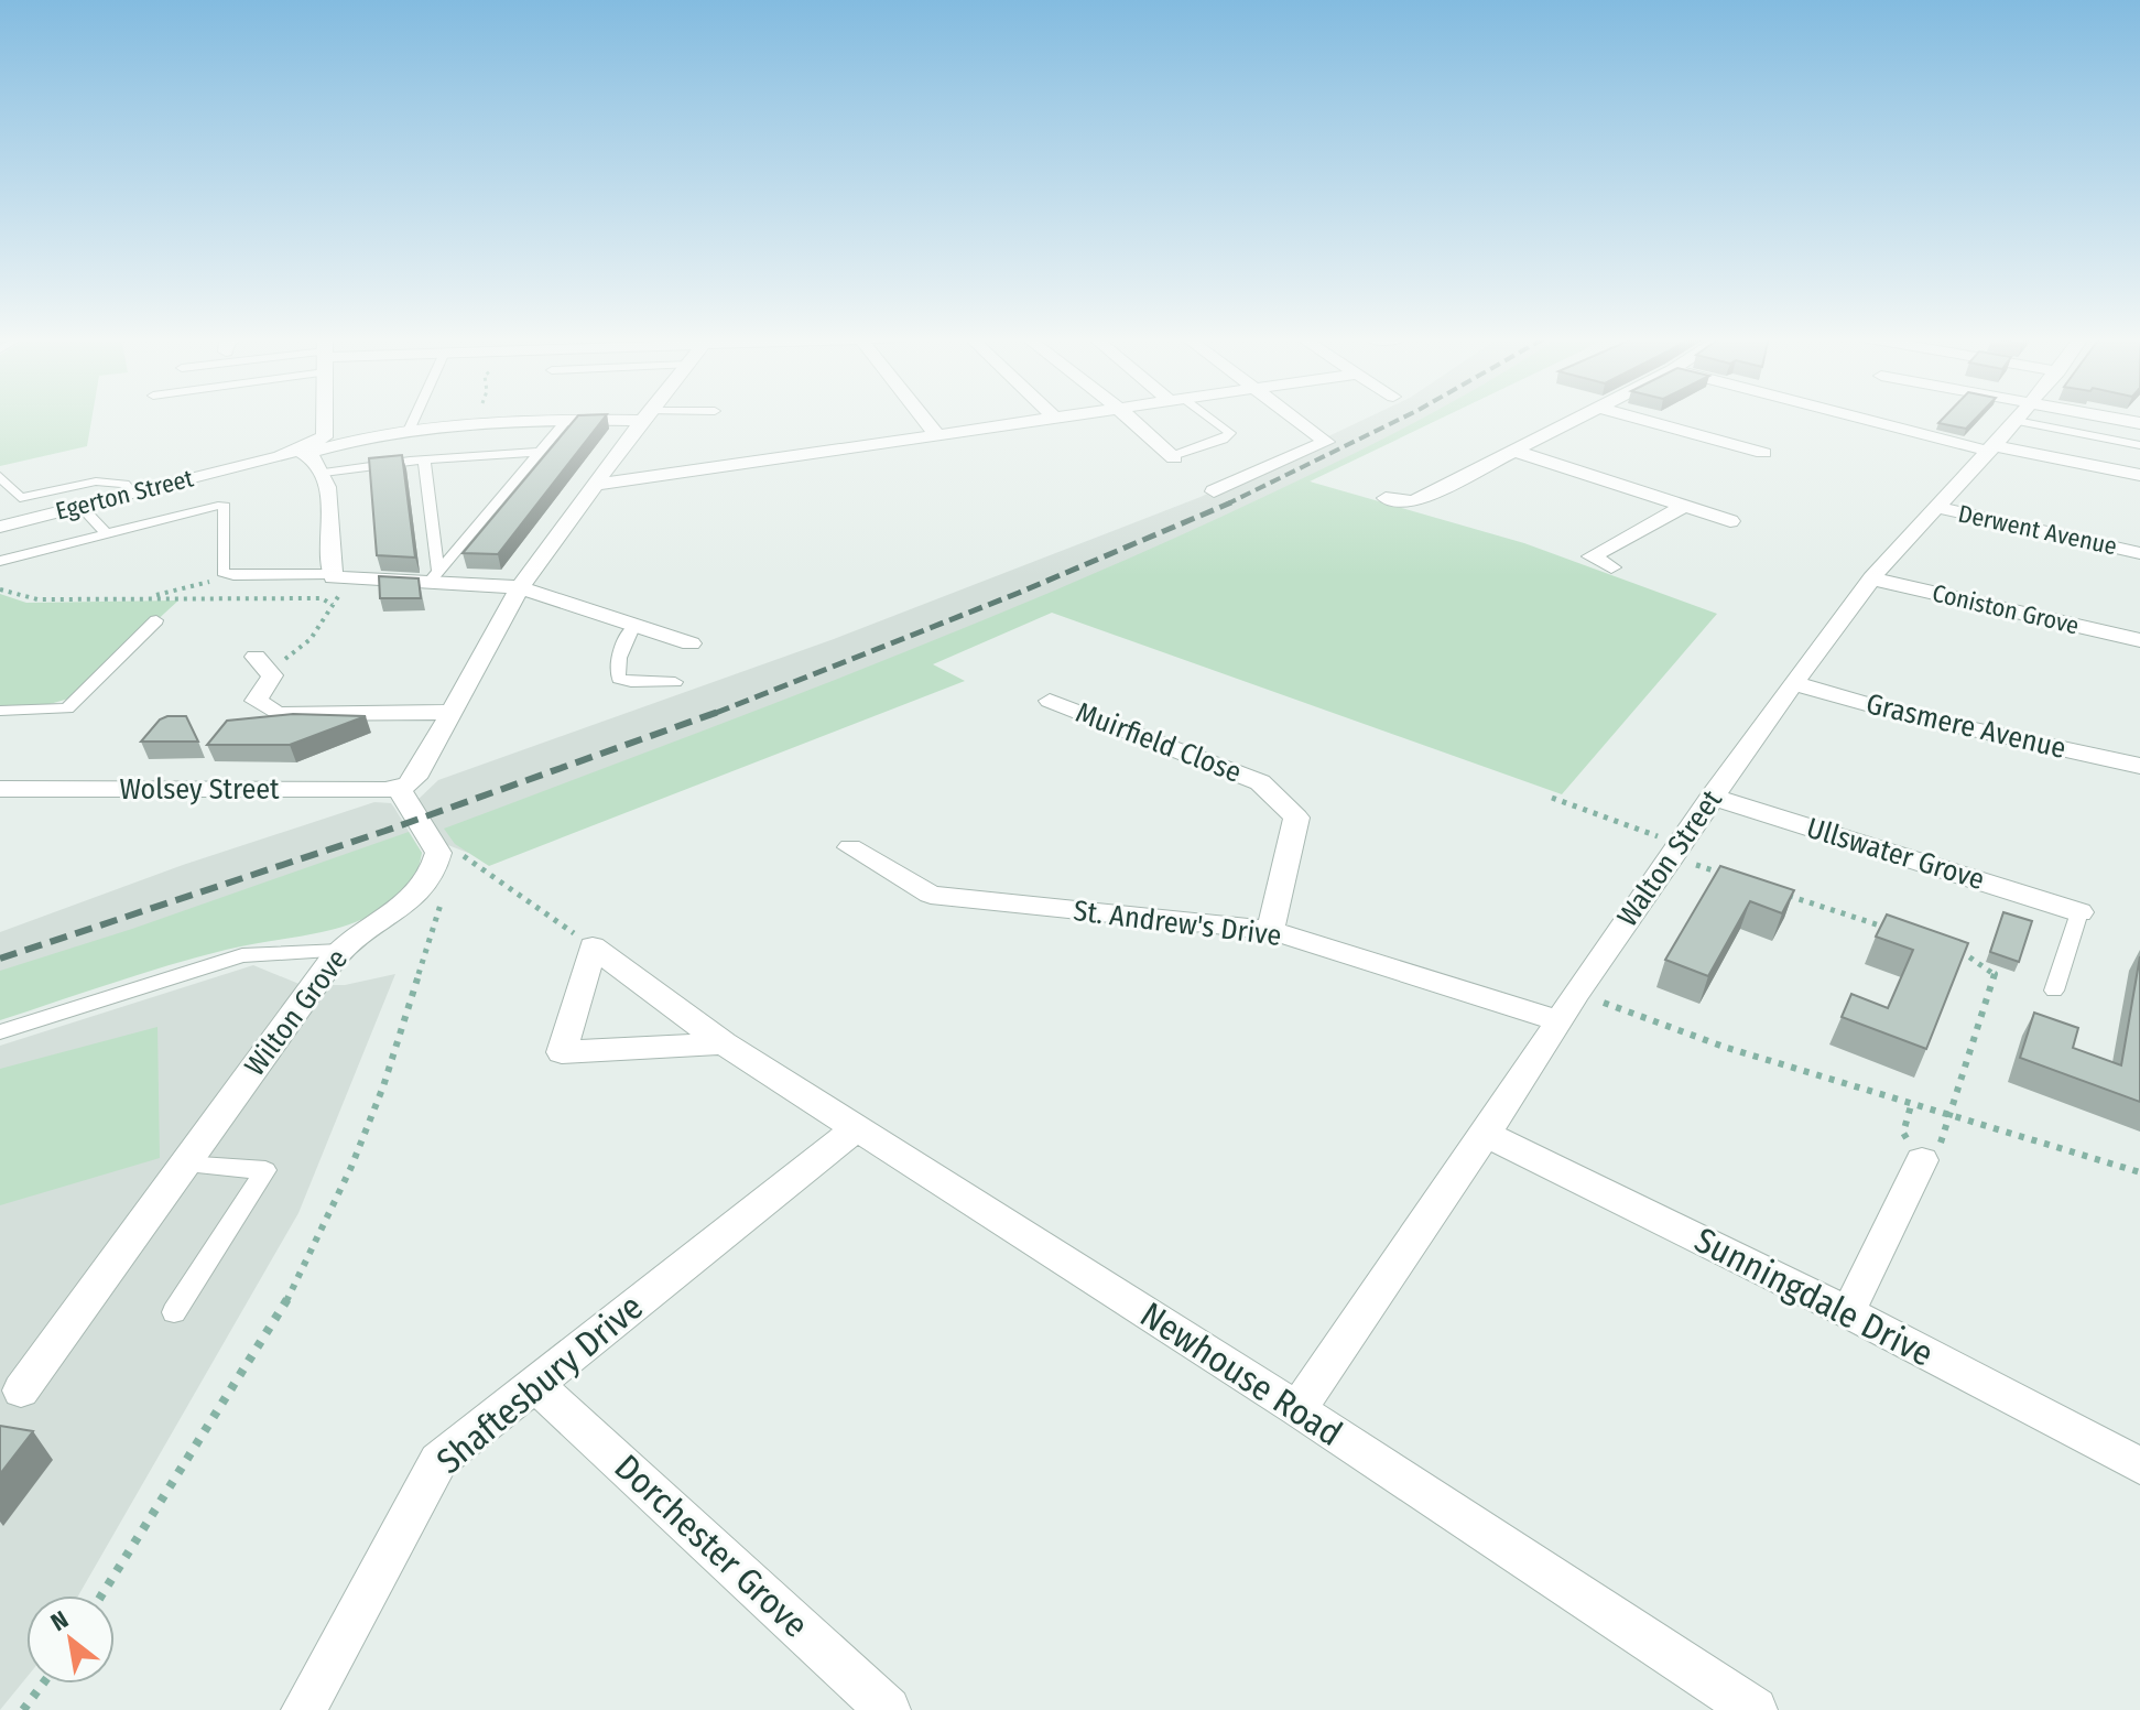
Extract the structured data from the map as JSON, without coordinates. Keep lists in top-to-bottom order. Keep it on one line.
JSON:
{"streets":{"street":["Egerton Street","Derwent Avenue","Coniston Grove","Grasmere Avenue","Muirfield Close","Wolsey Street","Ullswater Grove","Walton Street","St. Andrew's Drive","Wilton Grove","Sunningdale Drive","Newhouse Road","Shaftesbury Drive","Dorchester Grove"]},"crossings":[["Derwent Avenue","Walton Street"],["Coniston Grove","Walton Street"],["Grasmere Avenue","Walton Street"],["Muirfield Close","St. Andrew's Drive"],["Ullswater Grove","Walton Street"],["Walton Street","St. Andrew's Drive"],["Walton Street","Sunningdale Drive"],["Walton Street","Newhouse Road"],["Newhouse Road","Shaftesbury Drive"],["Shaftesbury Drive","Dorchester Grove"]],"north":"top left"}
